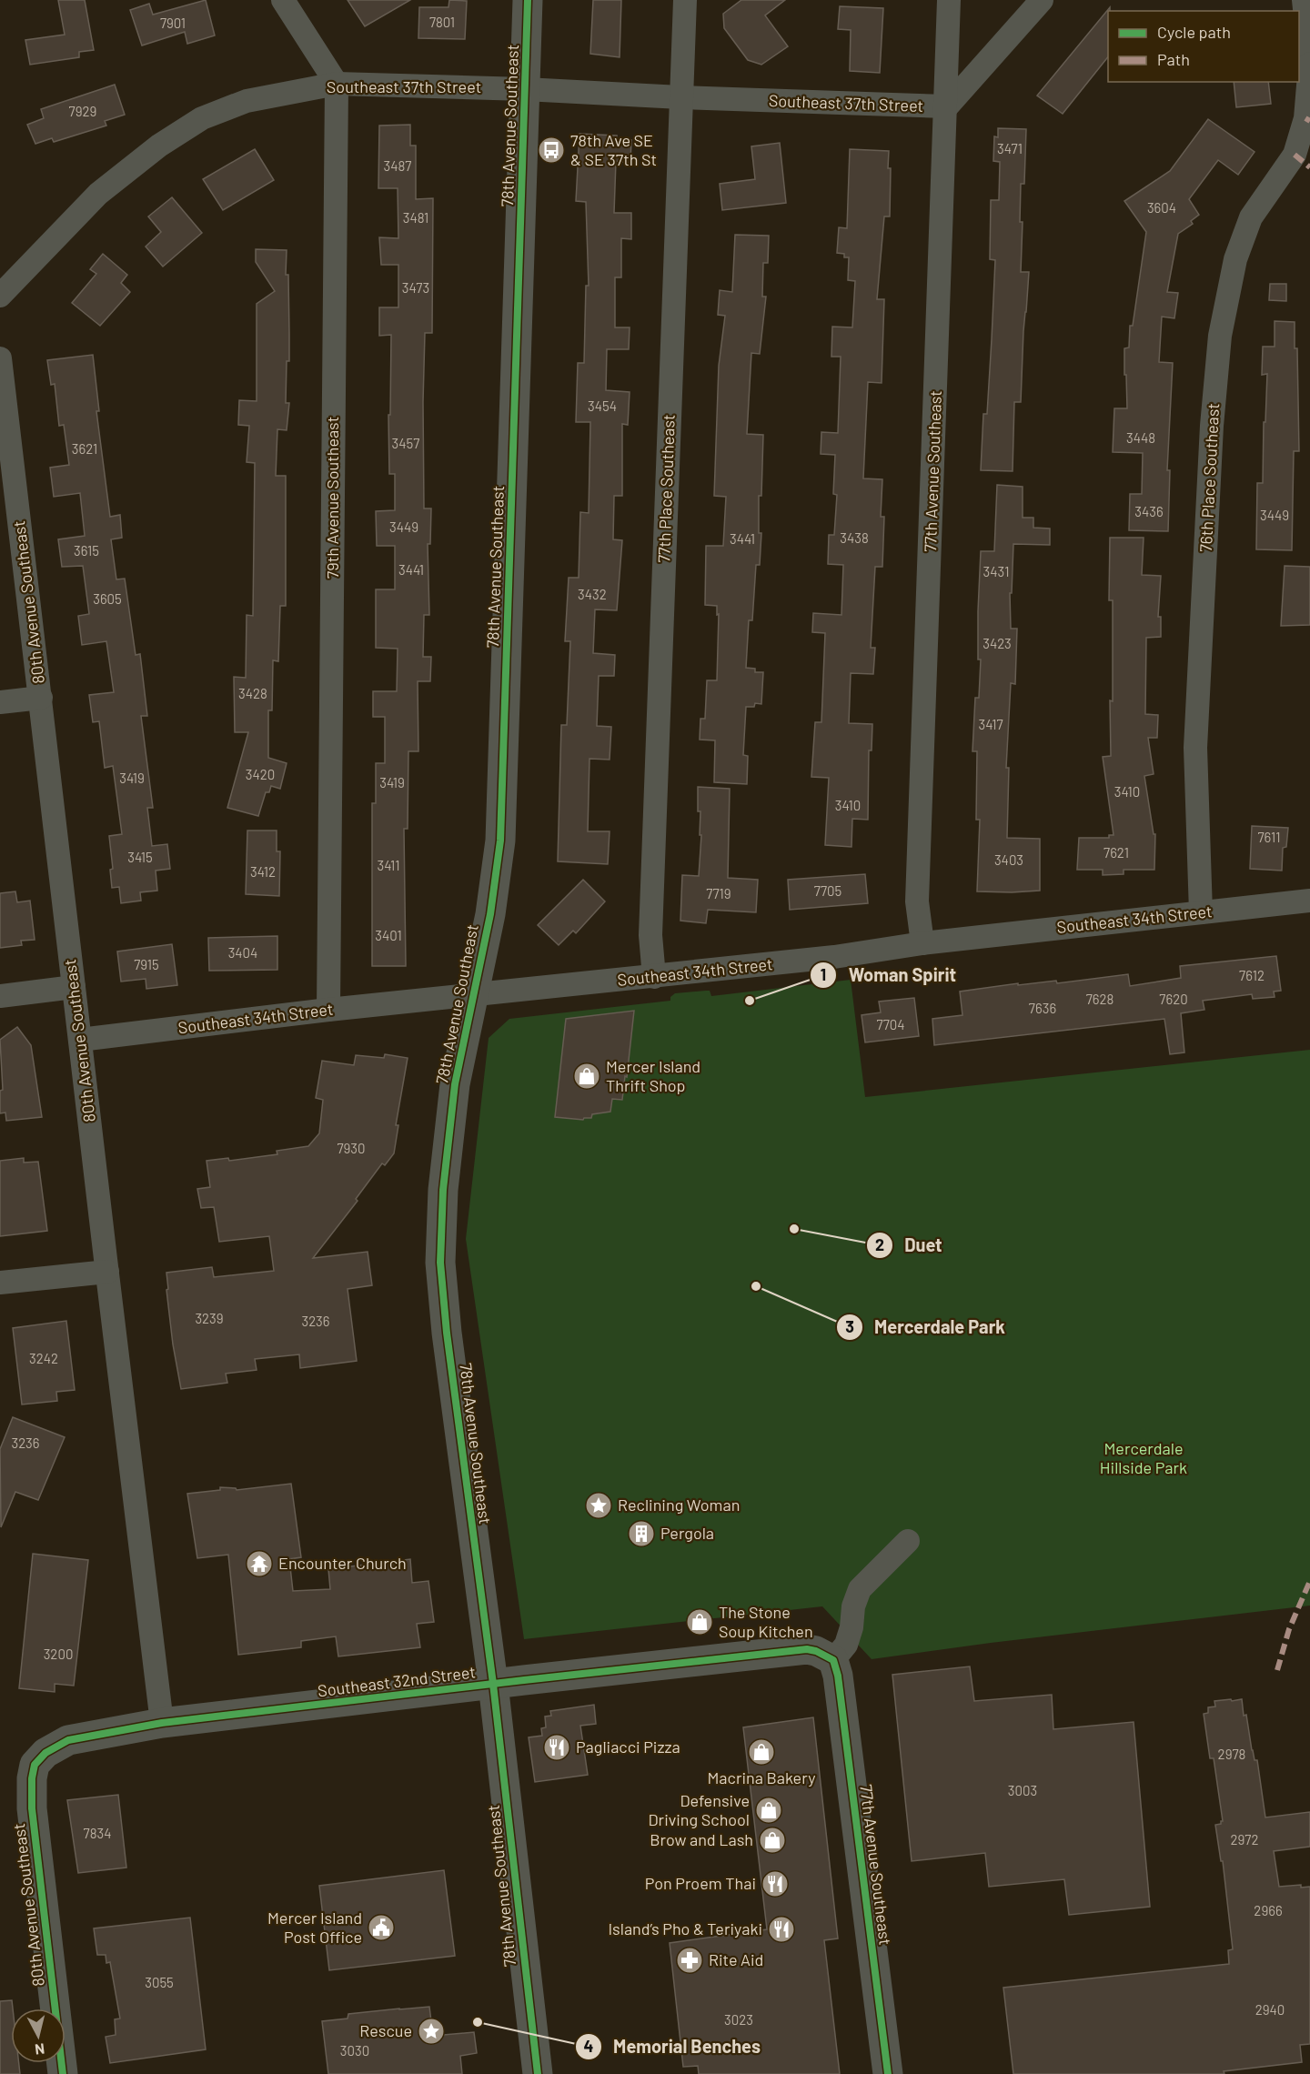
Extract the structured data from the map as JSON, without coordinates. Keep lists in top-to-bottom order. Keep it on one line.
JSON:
{"streets":{"street":["Southeast 37th Street","78th Avenue Southeast","77th Avenue Southeast","76th Place Southeast","77th Place Southeast","79th Avenue Southeast","80th Avenue Southeast","Southeast 34th Street","Southeast 32nd Street"]},"crossings":[["Southeast 37th Street","78th Avenue Southeast"],["Southeast 37th Street","77th Avenue Southeast"],["Southeast 37th Street","77th Place Southeast"],["Southeast 37th Street","79th Avenue Southeast"],["78th Avenue Southeast","Southeast 34th Street"],["78th Avenue Southeast","Southeast 32nd Street"],["77th Avenue Southeast","Southeast 34th Street"],["77th Avenue Southeast","Southeast 32nd Street"],["76th Place Southeast","Southeast 34th Street"],["77th Place Southeast","Southeast 34th Street"],["79th Avenue Southeast","Southeast 34th Street"],["80th Avenue Southeast","Southeast 34th Street"],["80th Avenue Southeast","Southeast 32nd Street"]],"parks":["Mercerdale Hillside Park"],"places":{"bus stop":["78th Ave SE & SE 37th St"],"other":["Woman Spirit","Duet","Mercerdale Park","Memorial Benches"],"shop":["Mercer Island Thrift Shop","The Stone Soup Kitchen","Macrina Bakery","Defensive Driving School","Brow and Lash"],"place":["Reclining Woman","Rescue"],"building":["Pergola"],"temple":["Encounter Church"],"restaurant":["Pagliacci Pizza","Pon Proem Thai","Island’s Pho & Teriyaki"],"public building":["Mercer Island Post Office"],"pharmacy":["Rite Aid"]},"house_numbers":["7801","7901","7929","3471","3487","3604","3481","3473","3454","3448","3457","3621","3436","3449","3449","3438","3441","3615","3441","3431","3432","3605","3423","3428","3417","3420","3419","3419","3410","3410","7611","7621","3415","3403","3411","3412","7705","7719","3401","3404","7915","7612","7628","7620","7636","7704","7930","3239","3236","3242","3236","3200","2978","3003","7834","2972","2966","3055","2940","3023","3030"],"legend":["Cycle path","Path"],"north":"bottom"}
